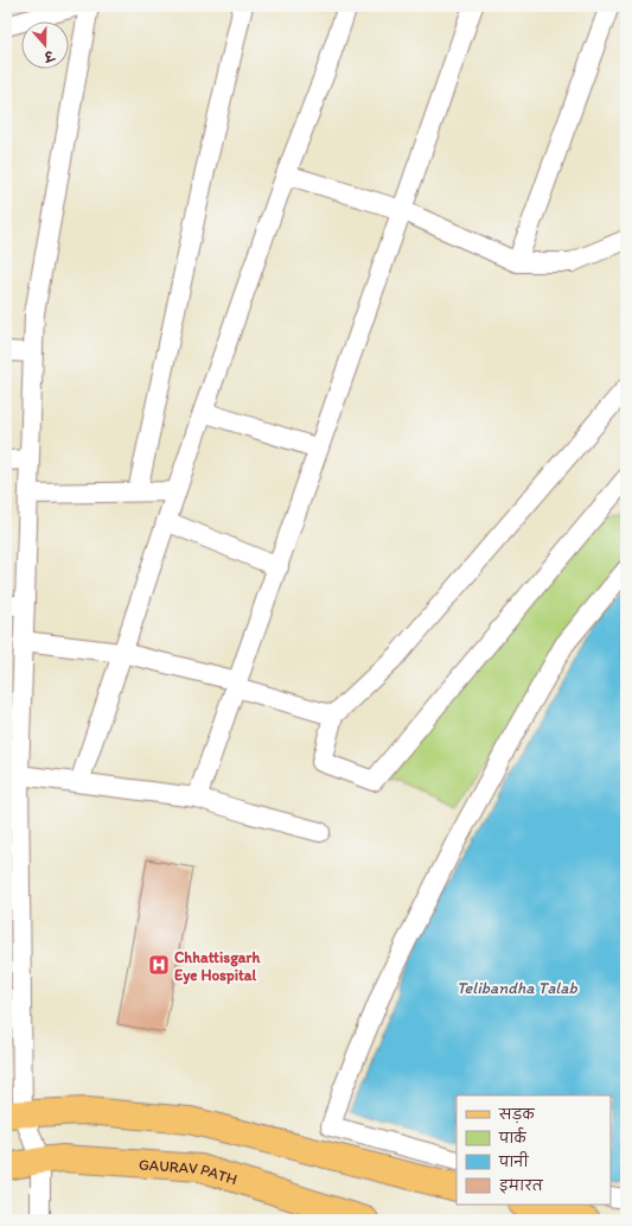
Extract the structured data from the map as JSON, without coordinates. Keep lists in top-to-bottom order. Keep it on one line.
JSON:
{"streets":{"main road":["GAURAV PATH"]},"water":["Telibandha Talab"],"places":{"hospital":["Chhattisgarh Eye Hospital"]},"legend":["सड़क","पार्क","पानी","इमारत"],"north":"bottom"}
